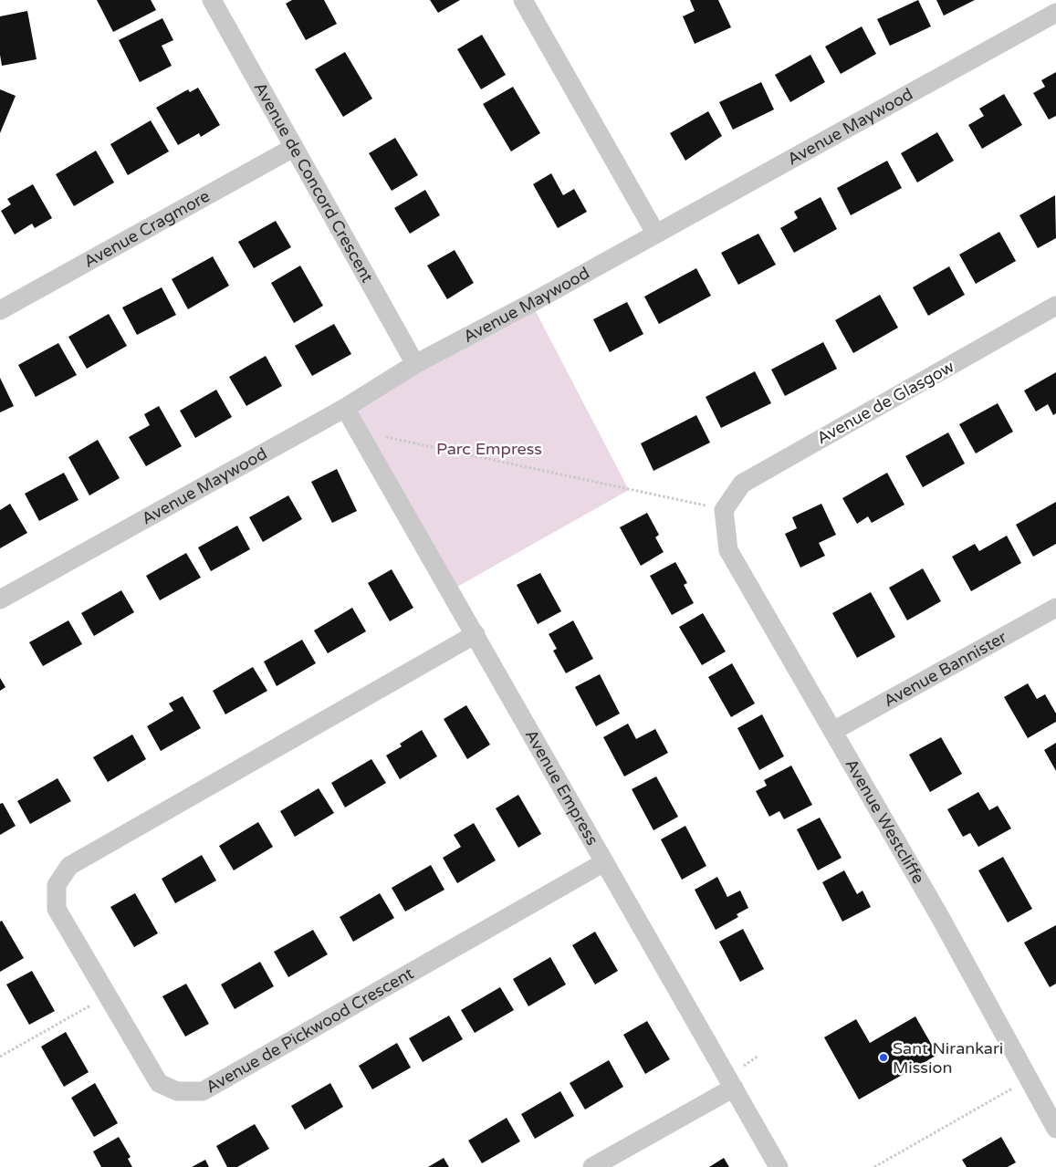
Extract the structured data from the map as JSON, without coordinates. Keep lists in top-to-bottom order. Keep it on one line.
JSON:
{"streets":{"street":["Avenue Maywood","Avenue de Concord Crescent","Avenue Cragmore","Avenue de Glasgow","Avenue Bannister","Avenue Empress","Avenue Westcliffe","Avenue de Pickwood Crescent"]},"crossings":[["Avenue Maywood","Avenue de Concord Crescent"],["Avenue Maywood","Avenue Empress"],["Avenue de Concord Crescent","Avenue Cragmore"],["Avenue de Glasgow","Avenue Westcliffe"],["Avenue Bannister","Avenue Westcliffe"],["Avenue Empress","Avenue de Pickwood Crescent"]],"parks":["Parc Empress"],"places":["Sant Nirankari Mission"]}
